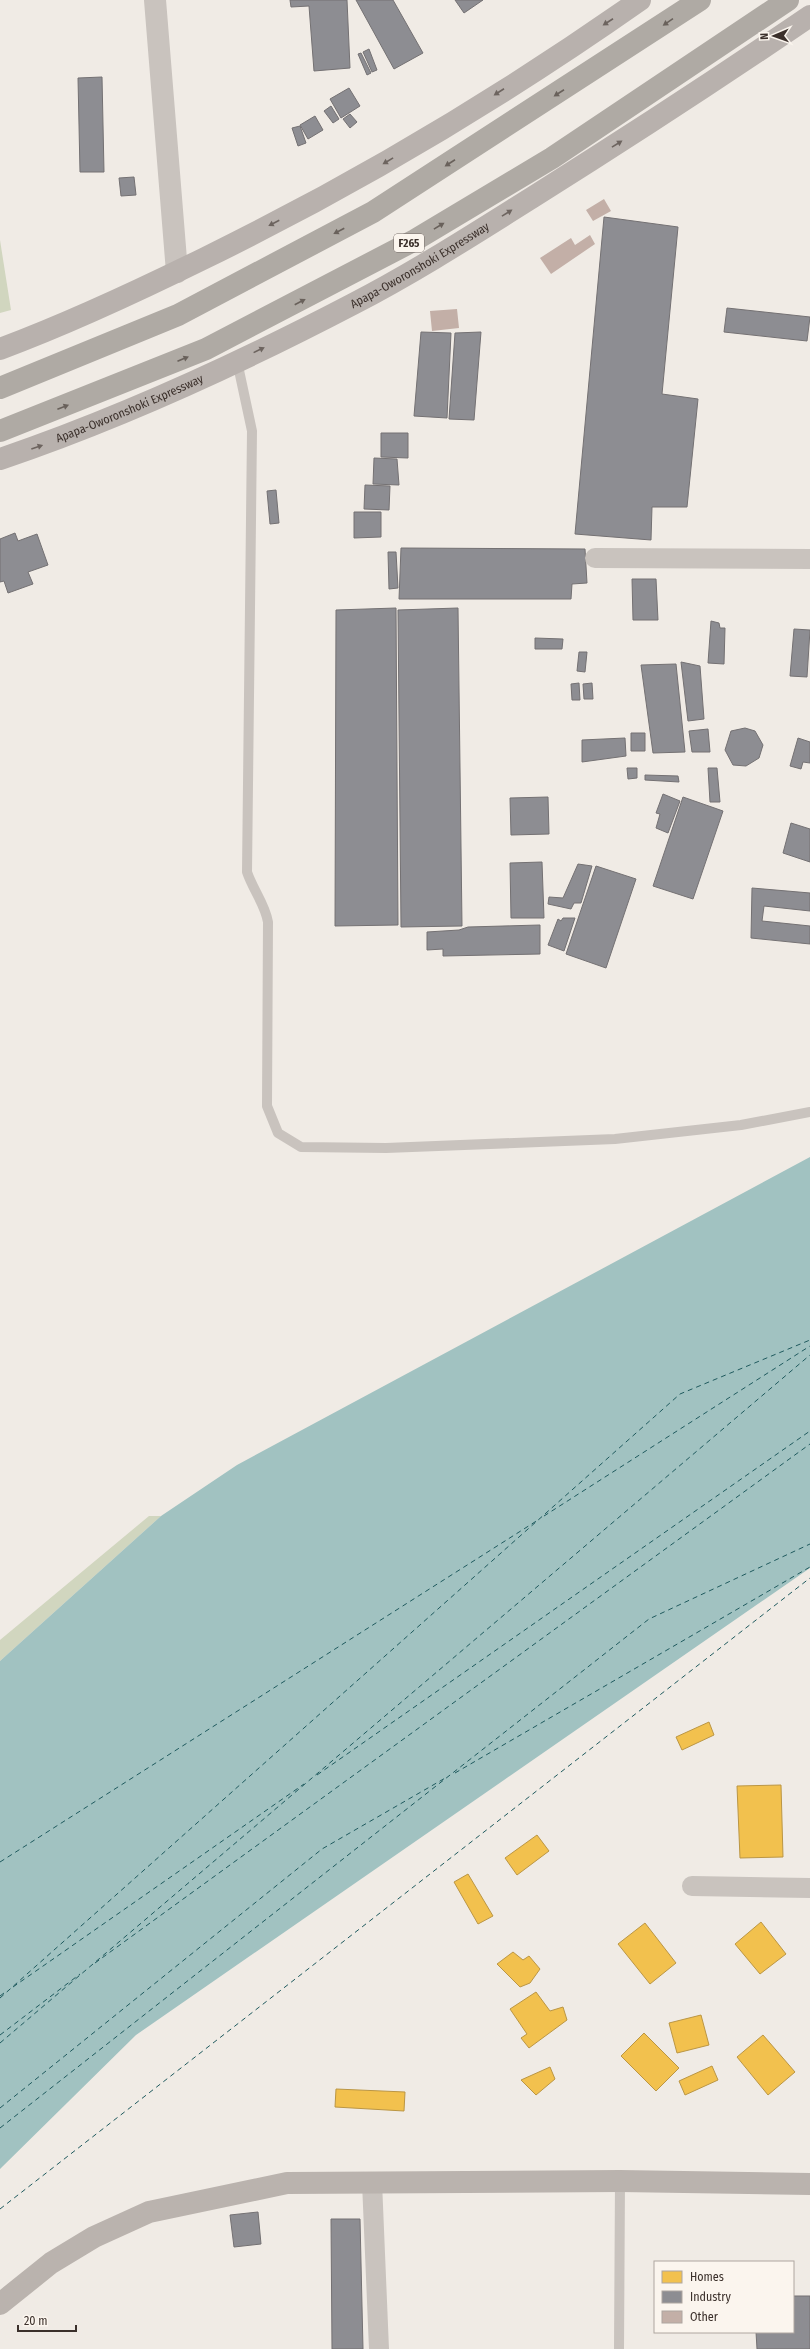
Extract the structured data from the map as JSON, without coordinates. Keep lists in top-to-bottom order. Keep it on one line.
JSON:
{"streets":{"highway":["F265","Apapa-Oworonshoki Expressway"]},"legend":["Homes","Industry","Other"],"scale_bar":"20 m","north":"left"}
